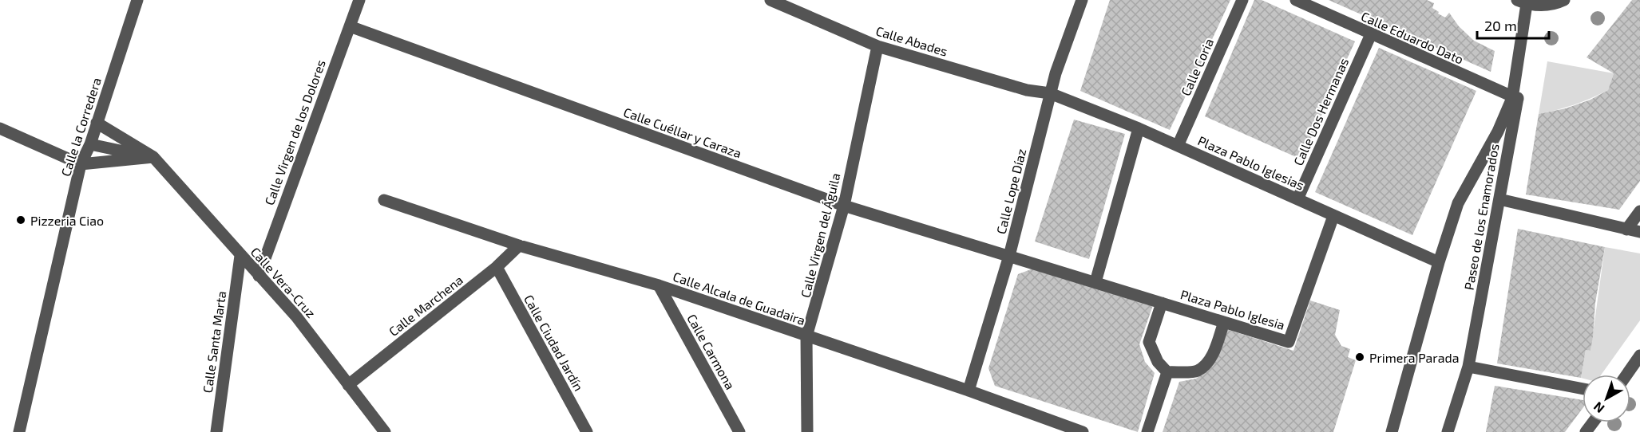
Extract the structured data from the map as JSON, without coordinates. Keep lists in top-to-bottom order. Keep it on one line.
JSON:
{"streets":{"street":["Calle Eduardo Dato","Calle Abades","Calle Coria","Calle Dos Hermanas","Calle la Corredera","Calle Virgen de los Dolores","Calle Cuéllar y Caraza","Plaza Pablo Iglesias","Calle Lope Díaz","Paseo de los Enamorados","Calle Virgen del Águila","Calle Vera-Cruz","Calle Alcala de Guadaira","Calle Marchena","Plaza Pablo Iglesia","Calle Santa Marta","Calle Ciudad Jardín","Calle Carmona"]},"crossings":[["Calle Eduardo Dato","Calle Dos Hermanas"],["Calle Eduardo Dato","Paseo de los Enamorados"],["Calle Abades","Plaza Pablo Iglesias"],["Calle Abades","Calle Lope Díaz"],["Calle Abades","Calle Virgen del Águila"],["Calle Coria","Plaza Pablo Iglesias"],["Calle Dos Hermanas","Plaza Pablo Iglesias"],["Calle la Corredera","Calle Vera-Cruz"],["Calle Virgen de los Dolores","Calle Cuéllar y Caraza"],["Calle Virgen de los Dolores","Calle Vera-Cruz"],["Calle Cuéllar y Caraza","Calle Lope Díaz"],["Calle Cuéllar y Caraza","Calle Virgen del Águila"],["Calle Cuéllar y Caraza","Plaza Pablo Iglesia"],["Plaza Pablo Iglesias","Calle Lope Díaz"],["Plaza Pablo Iglesias","Paseo de los Enamorados"],["Plaza Pablo Iglesias","Plaza Pablo Iglesia"],["Calle Lope Díaz","Calle Alcala de Guadaira"],["Calle Lope Díaz","Plaza Pablo Iglesia"],["Calle Virgen del Águila","Calle Alcala de Guadaira"],["Calle Vera-Cruz","Calle Marchena"],["Calle Vera-Cruz","Calle Santa Marta"],["Calle Alcala de Guadaira","Calle Marchena"],["Calle Alcala de Guadaira","Calle Carmona"],["Calle Marchena","Calle Ciudad Jardín"]],"places":["Pizzeria Ciao","Primera Parada"],"scale_bar":"20 m","north":"bottom left"}
